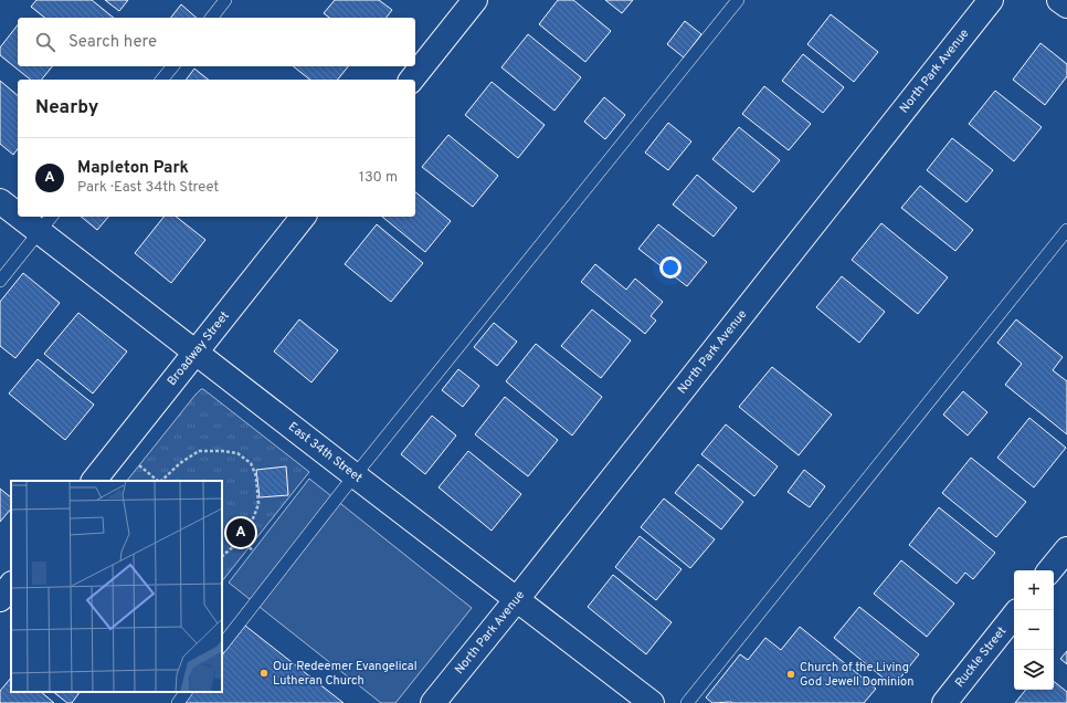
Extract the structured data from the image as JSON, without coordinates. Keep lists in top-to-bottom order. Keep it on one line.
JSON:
{"streets":{"street":["North Park Avenue","Broadway Street","East 34th Street","Ruckle Street"]},"crossings":[["North Park Avenue","East 34th Street"],["Broadway Street","East 34th Street"]],"places":["Our Redeemer Evangelical Lutheran Church","Church of the Living God Jewell Dominion"],"page":{"search":"Search here","heading":"Nearby","list":[{"mark":"A","name":"Mapleton Park","note":"Park · East 34th Street","value":"130 m"}],"pins":"A","map_buttons":["+","−"]}}
